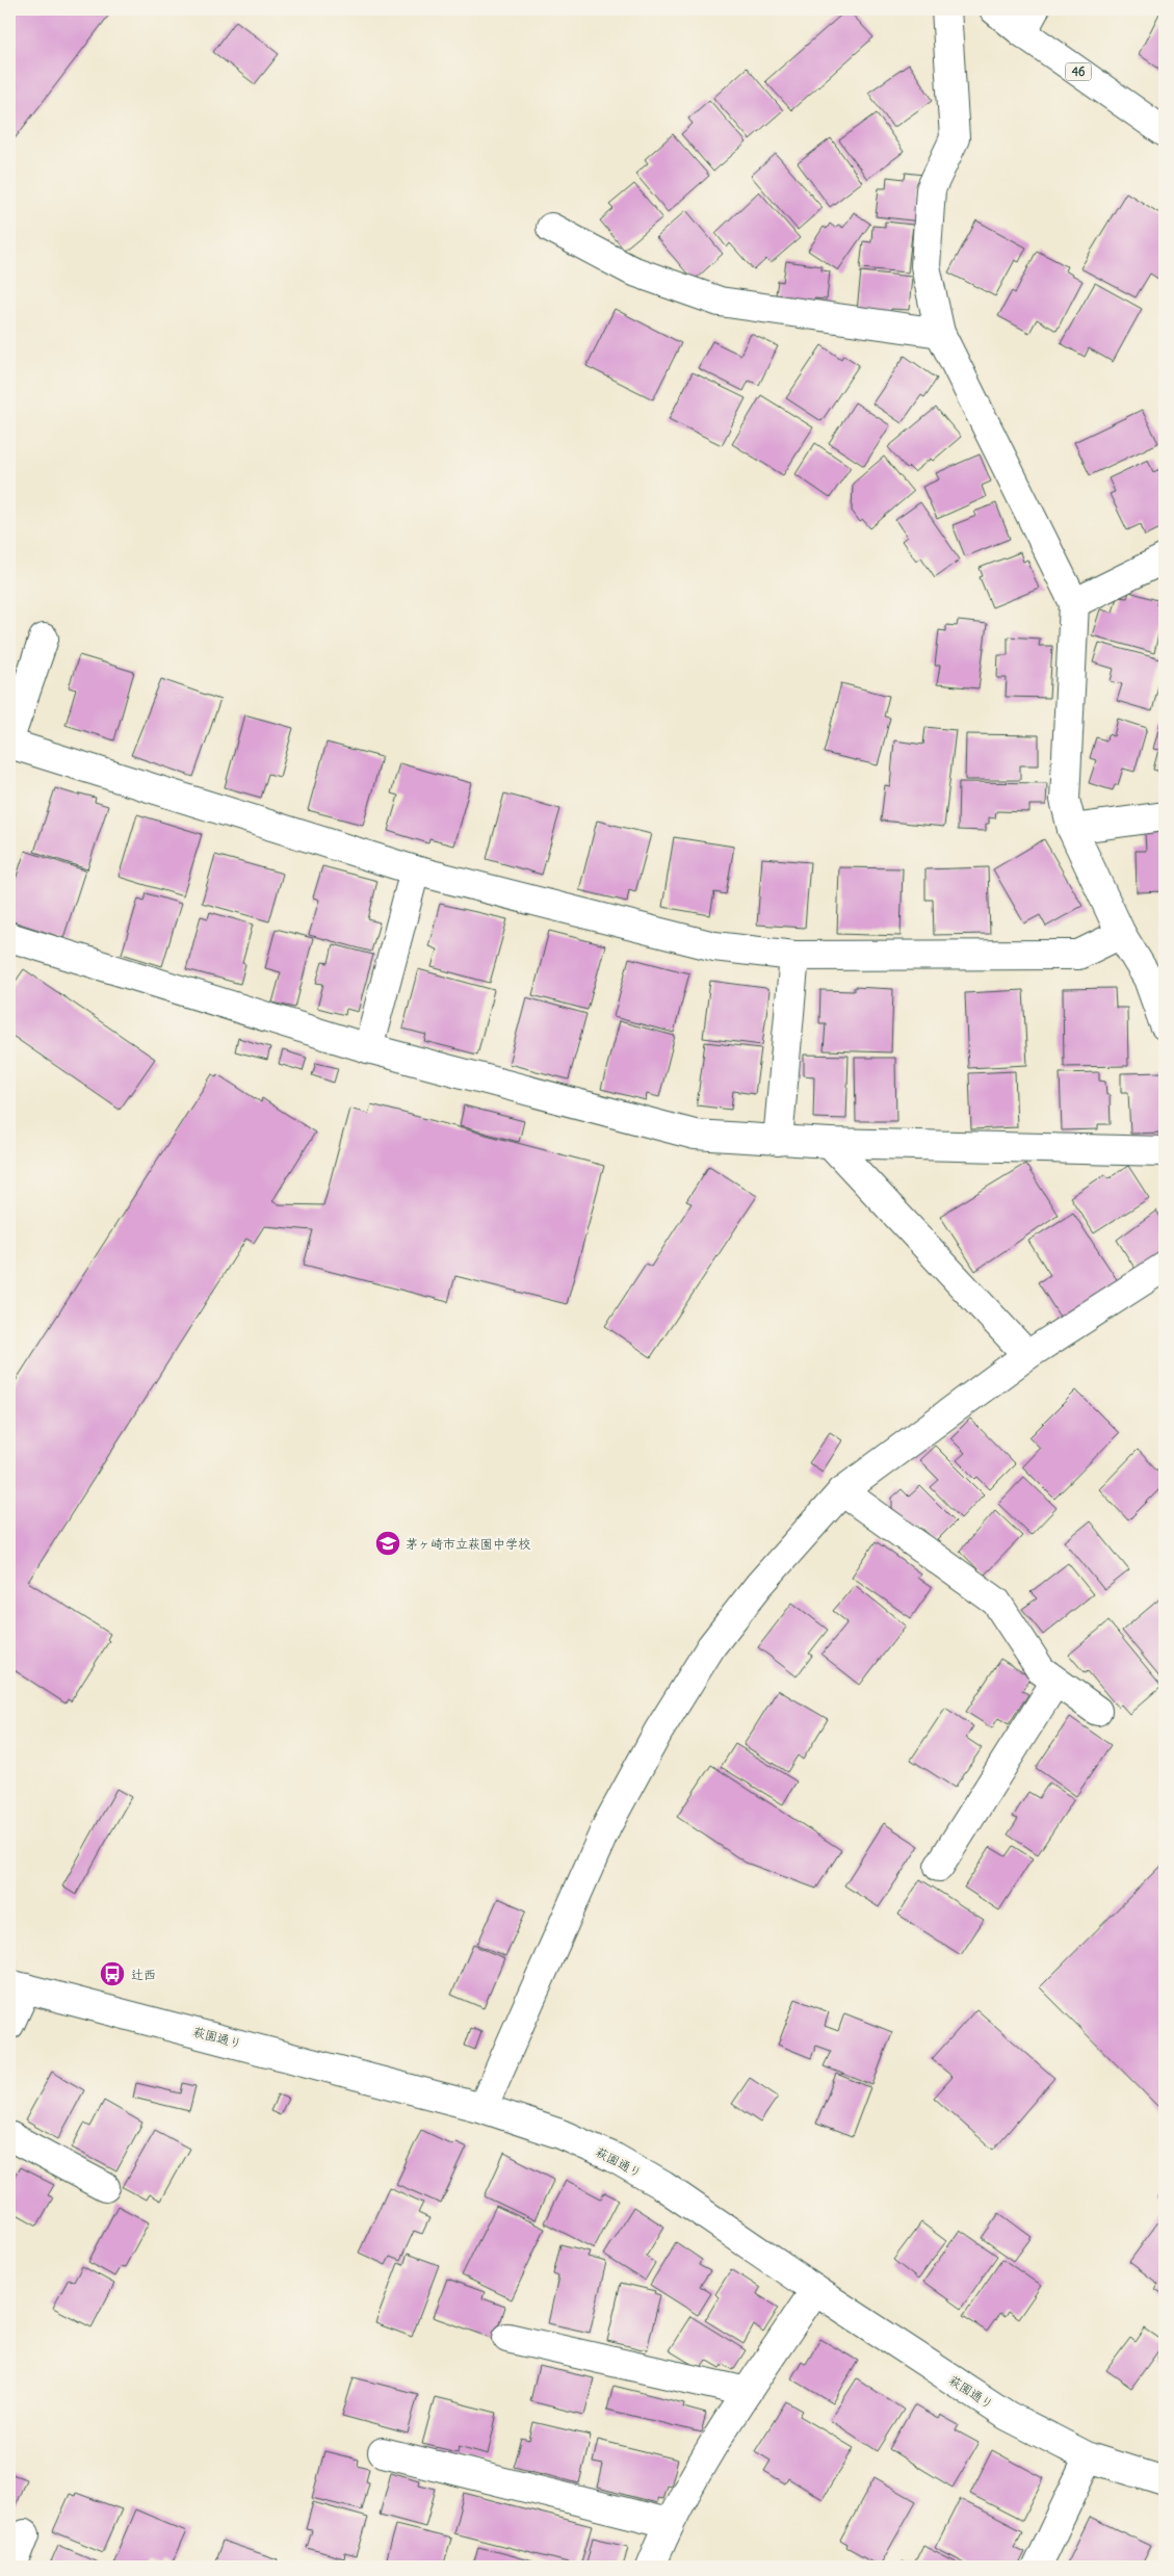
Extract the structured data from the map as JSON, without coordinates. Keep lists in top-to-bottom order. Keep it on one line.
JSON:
{"streets":{"street":["46","萩園通り"]},"places":{"school or university":["茅ヶ崎市立萩園中学校"],"bus stop":["辻西"]}}
